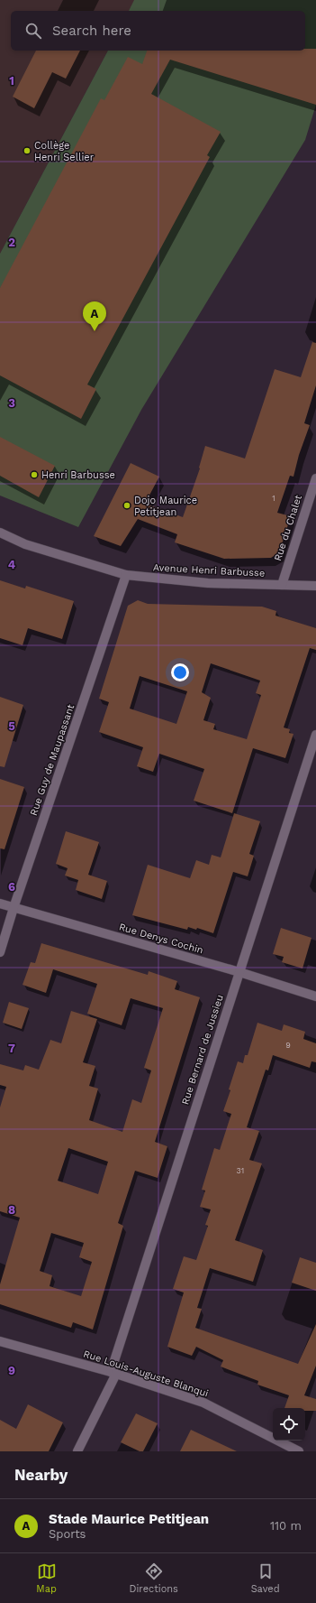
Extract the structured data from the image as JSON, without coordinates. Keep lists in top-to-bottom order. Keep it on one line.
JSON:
{"streets":{"street":["Rue du Chalet","Avenue Henri Barbusse","Rue Guy de Maupassant","Rue Denys Cochin","Rue Bernard de Jussieu","Rue Louis-Auguste Blanqui"]},"crossings":[["Rue du Chalet","Avenue Henri Barbusse"],["Avenue Henri Barbusse","Rue Guy de Maupassant"],["Rue Guy de Maupassant","Rue Denys Cochin"],["Rue Denys Cochin","Rue Bernard de Jussieu"],["Rue Bernard de Jussieu","Rue Louis-Auguste Blanqui"]],"places":["Collège Henri Sellier","Henri Barbusse","Dojo Maurice Petitjean"],"house_numbers":["1","9","31"],"page":{"search":"Search here","pins":"A","heading":"Nearby","list":[{"mark":"A","name":"Stade Maurice Petitjean","note":"Sports","value":"110 m"}],"nav":["Map","Directions","Saved"]},"grid":{"rows":["1","2","3","4","5","6","7","8","9"]}}
